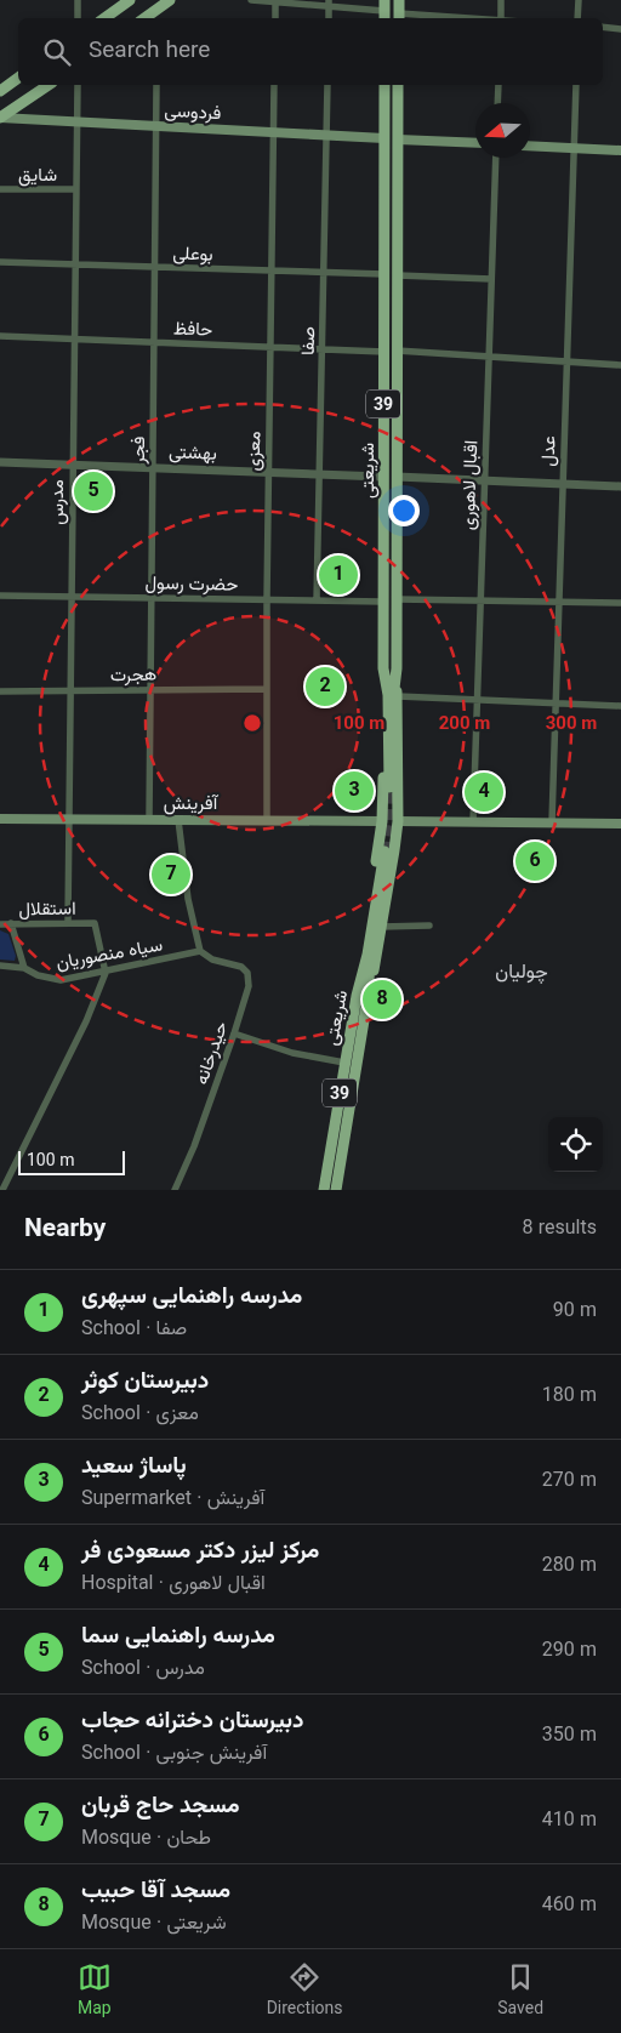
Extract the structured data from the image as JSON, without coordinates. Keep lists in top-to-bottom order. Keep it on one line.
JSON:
{"streets":{"main road":["فردوسی","39","شریعتی","آفرینش"],"street":["شایق","بوعلی","حافظ","صفا","فجر","معزی","عدل","بهشتی","اقبال لاهوری","مدرس","حضرت رسول","هجرت","استقلال","سیاه منصوریان","حیدرخانه"]},"crossings":[["فردوسی","صفا"],["فردوسی","فجر"],["فردوسی","معزی"],["فردوسی","شریعتی"],["فردوسی","مدرس"],["شایق","مدرس"],["بوعلی","صفا"],["بوعلی","فجر"],["بوعلی","معزی"],["بوعلی","شریعتی"],["بوعلی","مدرس"],["حافظ","صفا"],["حافظ","فجر"],["حافظ","معزی"],["حافظ","شریعتی"],["حافظ","مدرس"],["صفا","بهشتی"],["صفا","حضرت رسول"],["فجر","بهشتی"],["فجر","حضرت رسول"],["فجر","هجرت"],["فجر","آفرینش"],["معزی","بهشتی"],["معزی","حضرت رسول"],["معزی","هجرت"],["معزی","آفرینش"],["بهشتی","شریعتی"],["بهشتی","مدرس"],["شریعتی","حضرت رسول"],["مدرس","حضرت رسول"],["مدرس","هجرت"],["مدرس","آفرینش"],["مدرس","استقلال"],["استقلال","سیاه منصوریان"],["سیاه منصوریان","حیدرخانه"]],"districts":["چولیان"],"scale_bar":"100 m","north":"left","page":{"search":"Search here","pins":["5","1","2","3","4","6","7","8"],"scale":"100 m","heading":["Nearby","8 results"],"list":[{"mark":"1","name":"مدرسه راهنمایی سپهری","note":"School · صفا","value":"90 m"},{"mark":"2","name":"دبیرستان کوثر","note":"School · معزی","value":"180 m"},{"mark":"3","name":"پاساژ سعید","note":"Supermarket · آفرینش","value":"270 m"},{"mark":"4","name":"مرکز لیزر دکتر مسعودی فر","note":"Hospital · اقبال لاهوری","value":"280 m"},{"mark":"5","name":"مدرسه راهنمایی سما","note":"School · مدرس","value":"290 m"},{"mark":"6","name":"دبیرستان دخترانه حجاب","note":"School · آفرینش جنوبی","value":"350 m"},{"mark":"7","name":"مسجد حاج قربان","note":"Mosque · طحان","value":"410 m"},{"mark":"8","name":"مسجد آقا حبیب","note":"Mosque · شریعتی","value":"460 m"}],"nav":["Map","Directions","Saved"]},"rings":["100 m","200 m","300 m"]}
